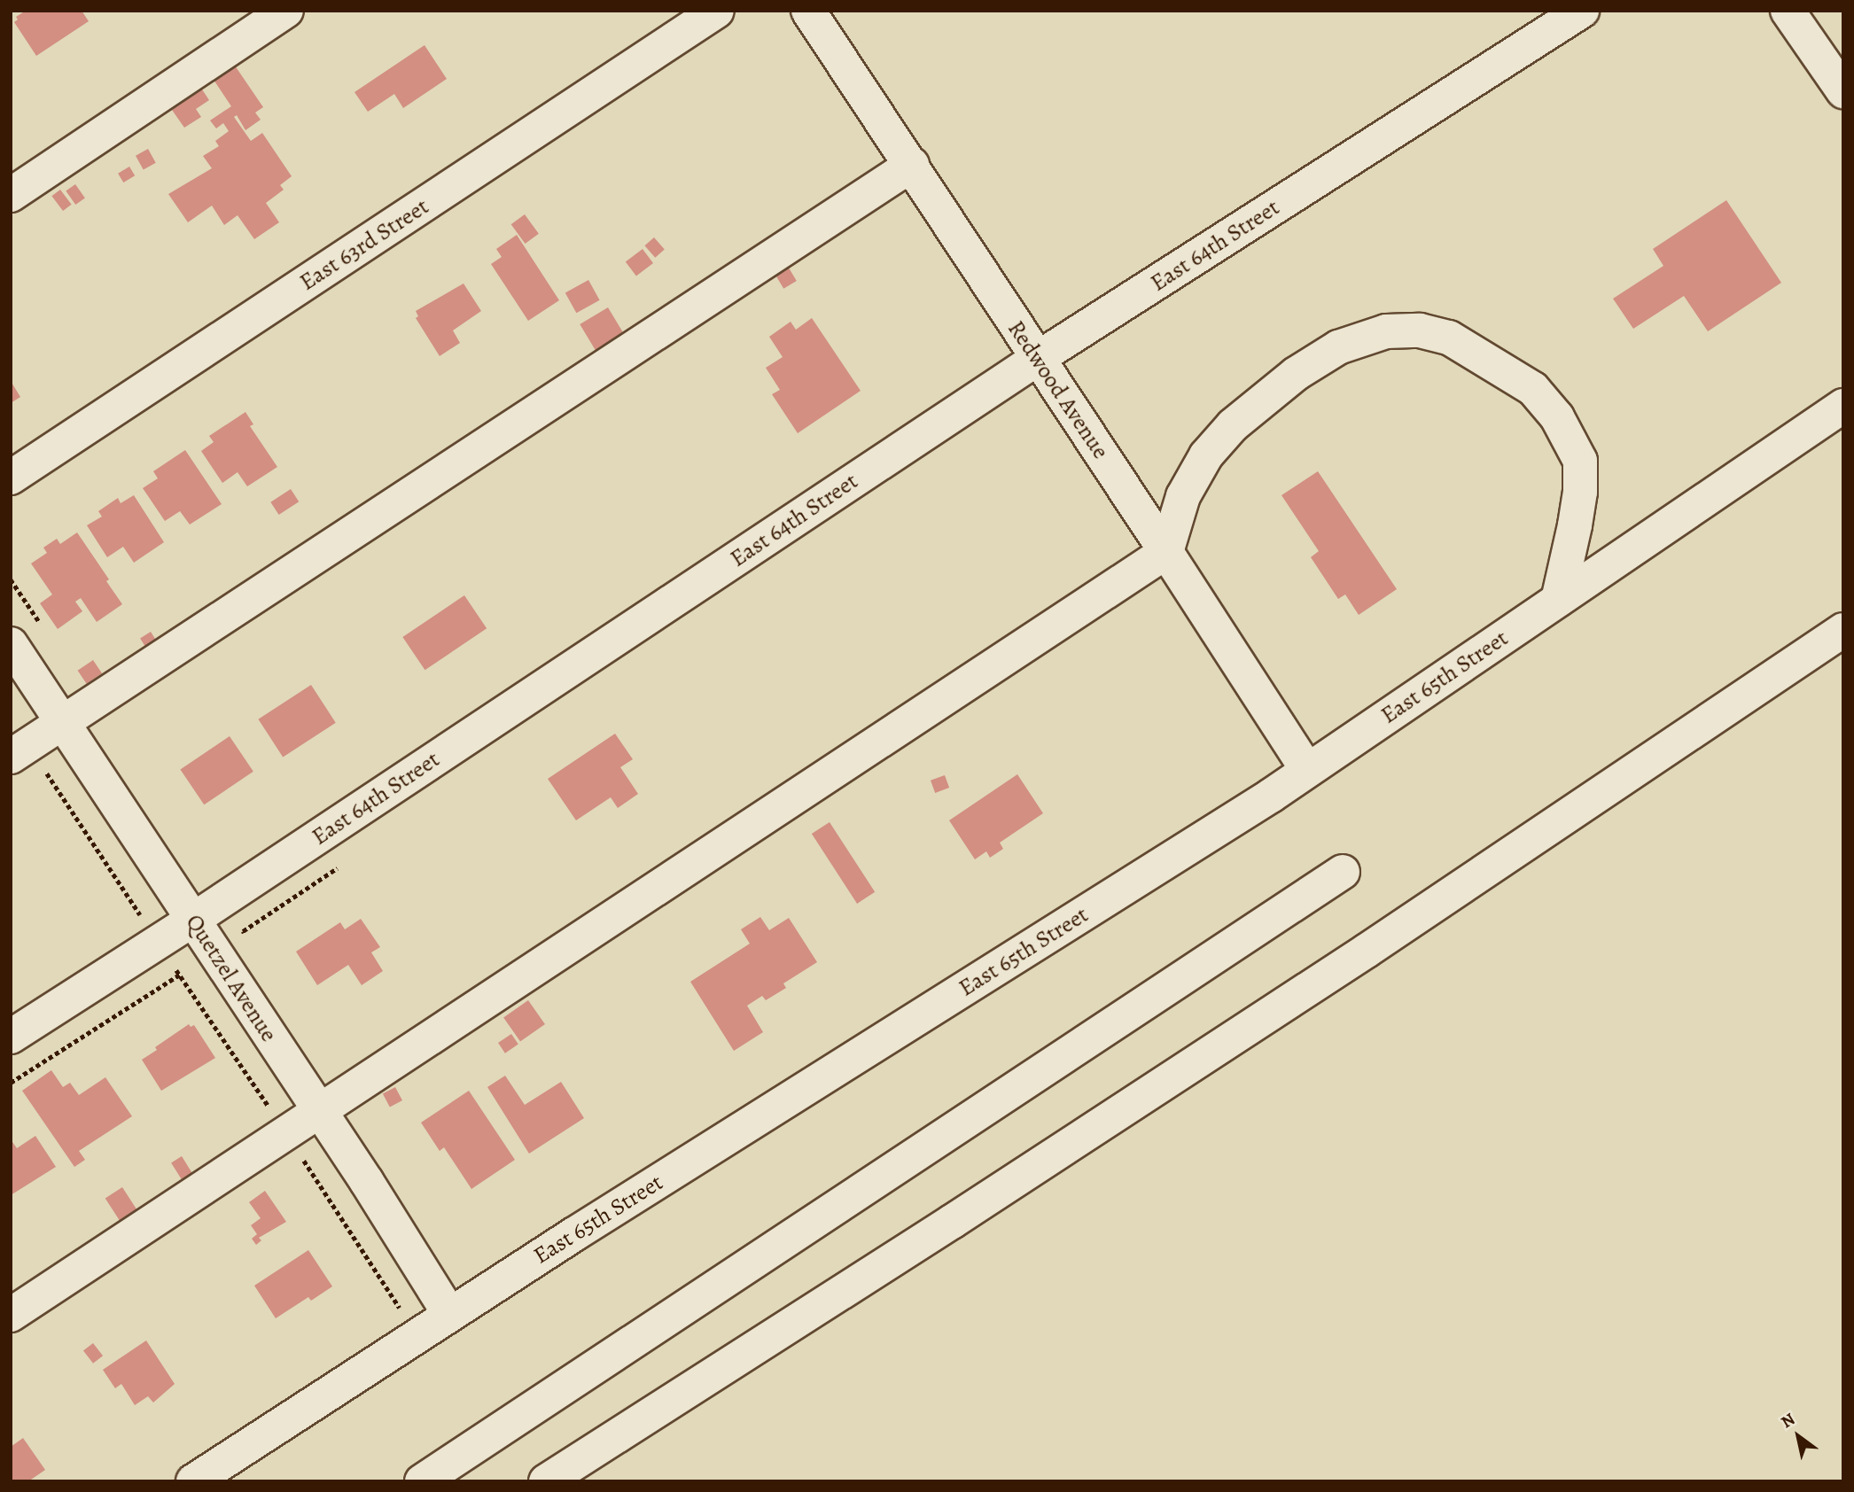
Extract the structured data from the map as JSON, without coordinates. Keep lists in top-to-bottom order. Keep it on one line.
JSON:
{"streets":{"street":["East 63rd Street","East 64th Street","Redwood Avenue","East 65th Street","Quetzel Avenue"]},"crossings":[["East 64th Street","Redwood Avenue"],["East 64th Street","Quetzel Avenue"],["Redwood Avenue","East 65th Street"],["East 65th Street","Quetzel Avenue"]],"north":"top left"}
